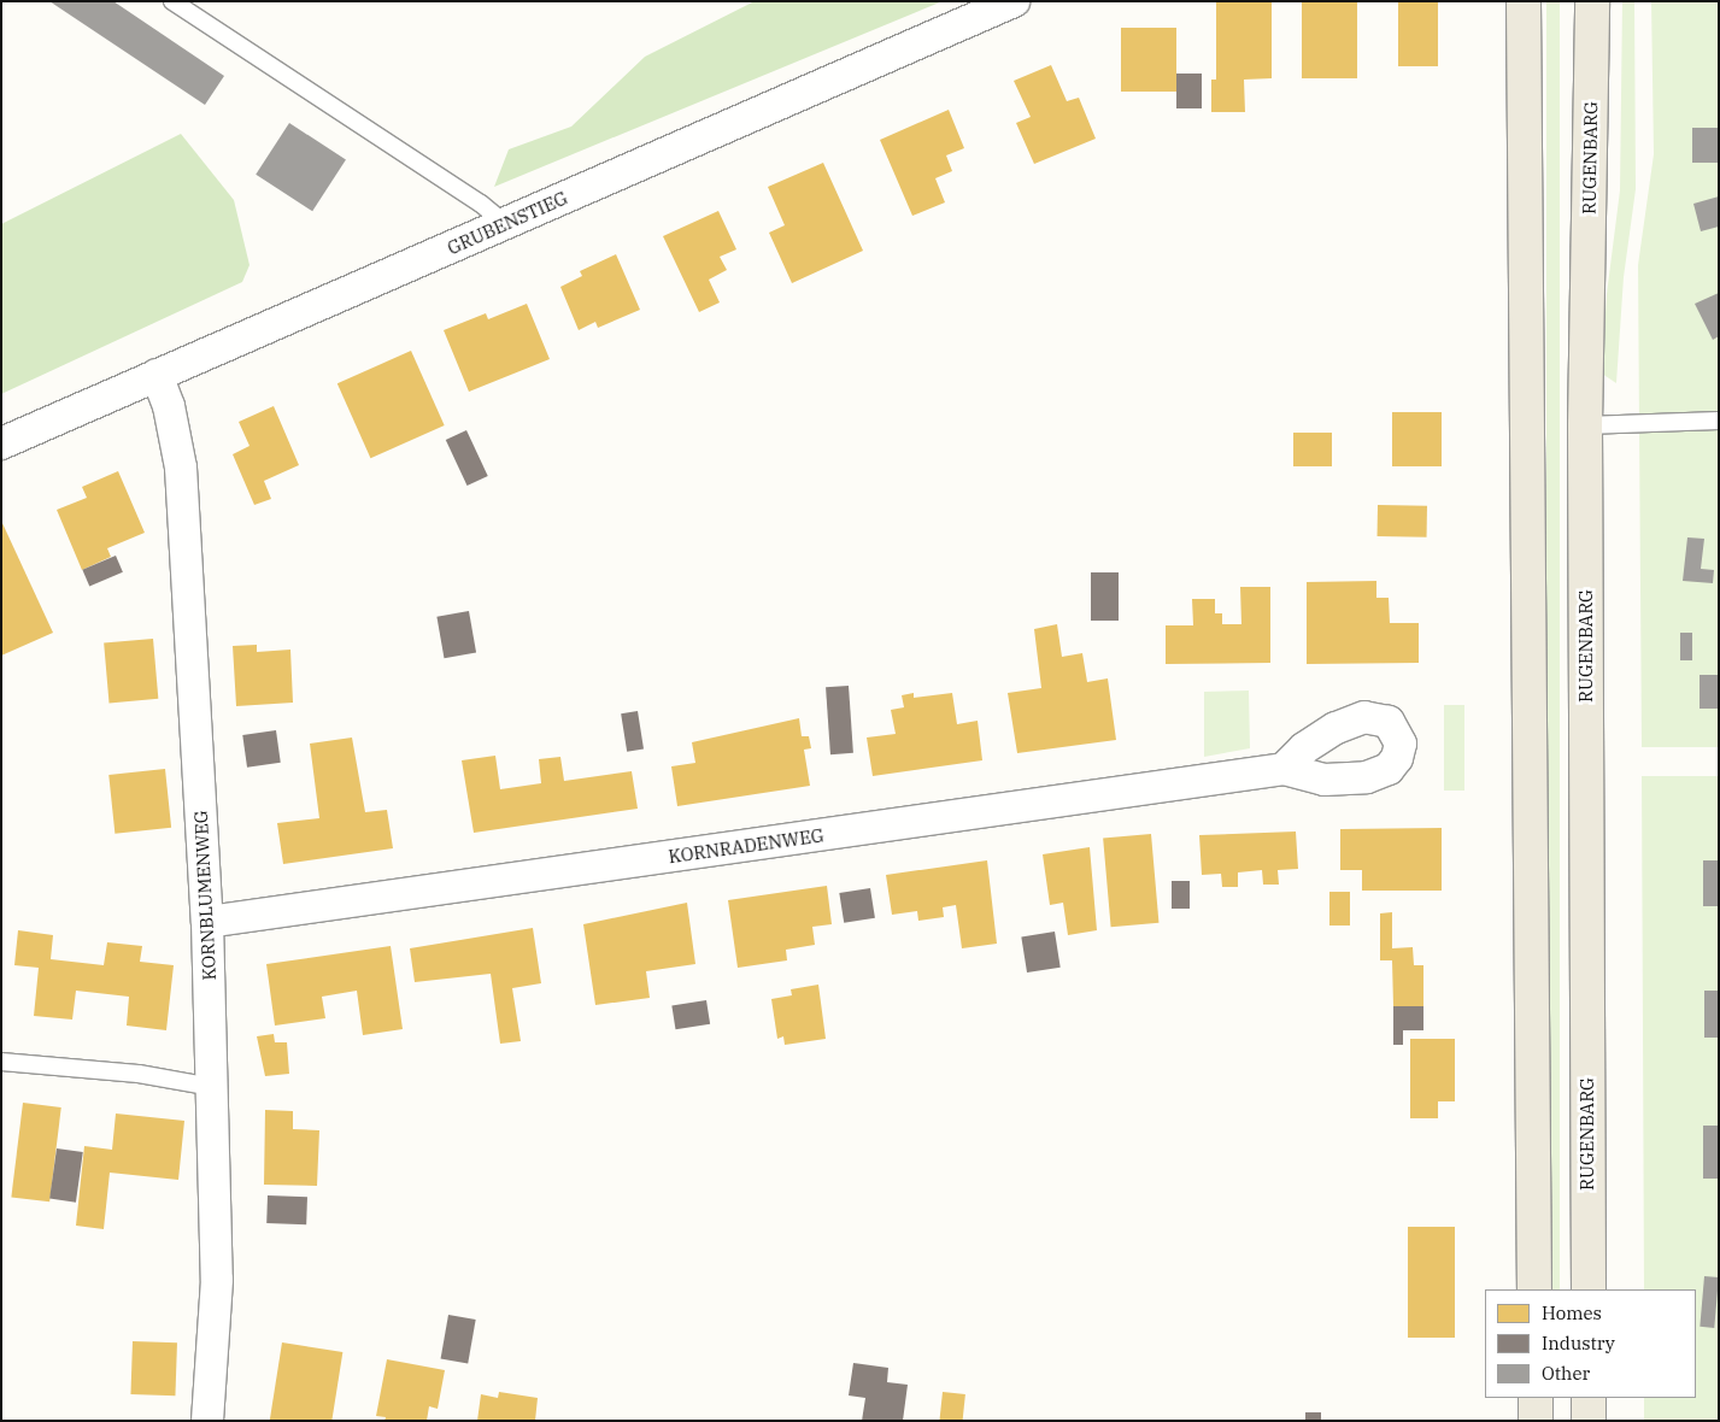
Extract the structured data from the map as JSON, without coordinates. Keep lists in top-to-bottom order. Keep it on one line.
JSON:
{"streets":{"main road":["RUGENBARG"],"street":["GRUBENSTIEG","KORNRADENWEG","KORNBLUMENWEG"]},"crossings":[["GRUBENSTIEG","KORNBLUMENWEG"],["KORNRADENWEG","KORNBLUMENWEG"]],"legend":["Homes","Industry","Other"]}
